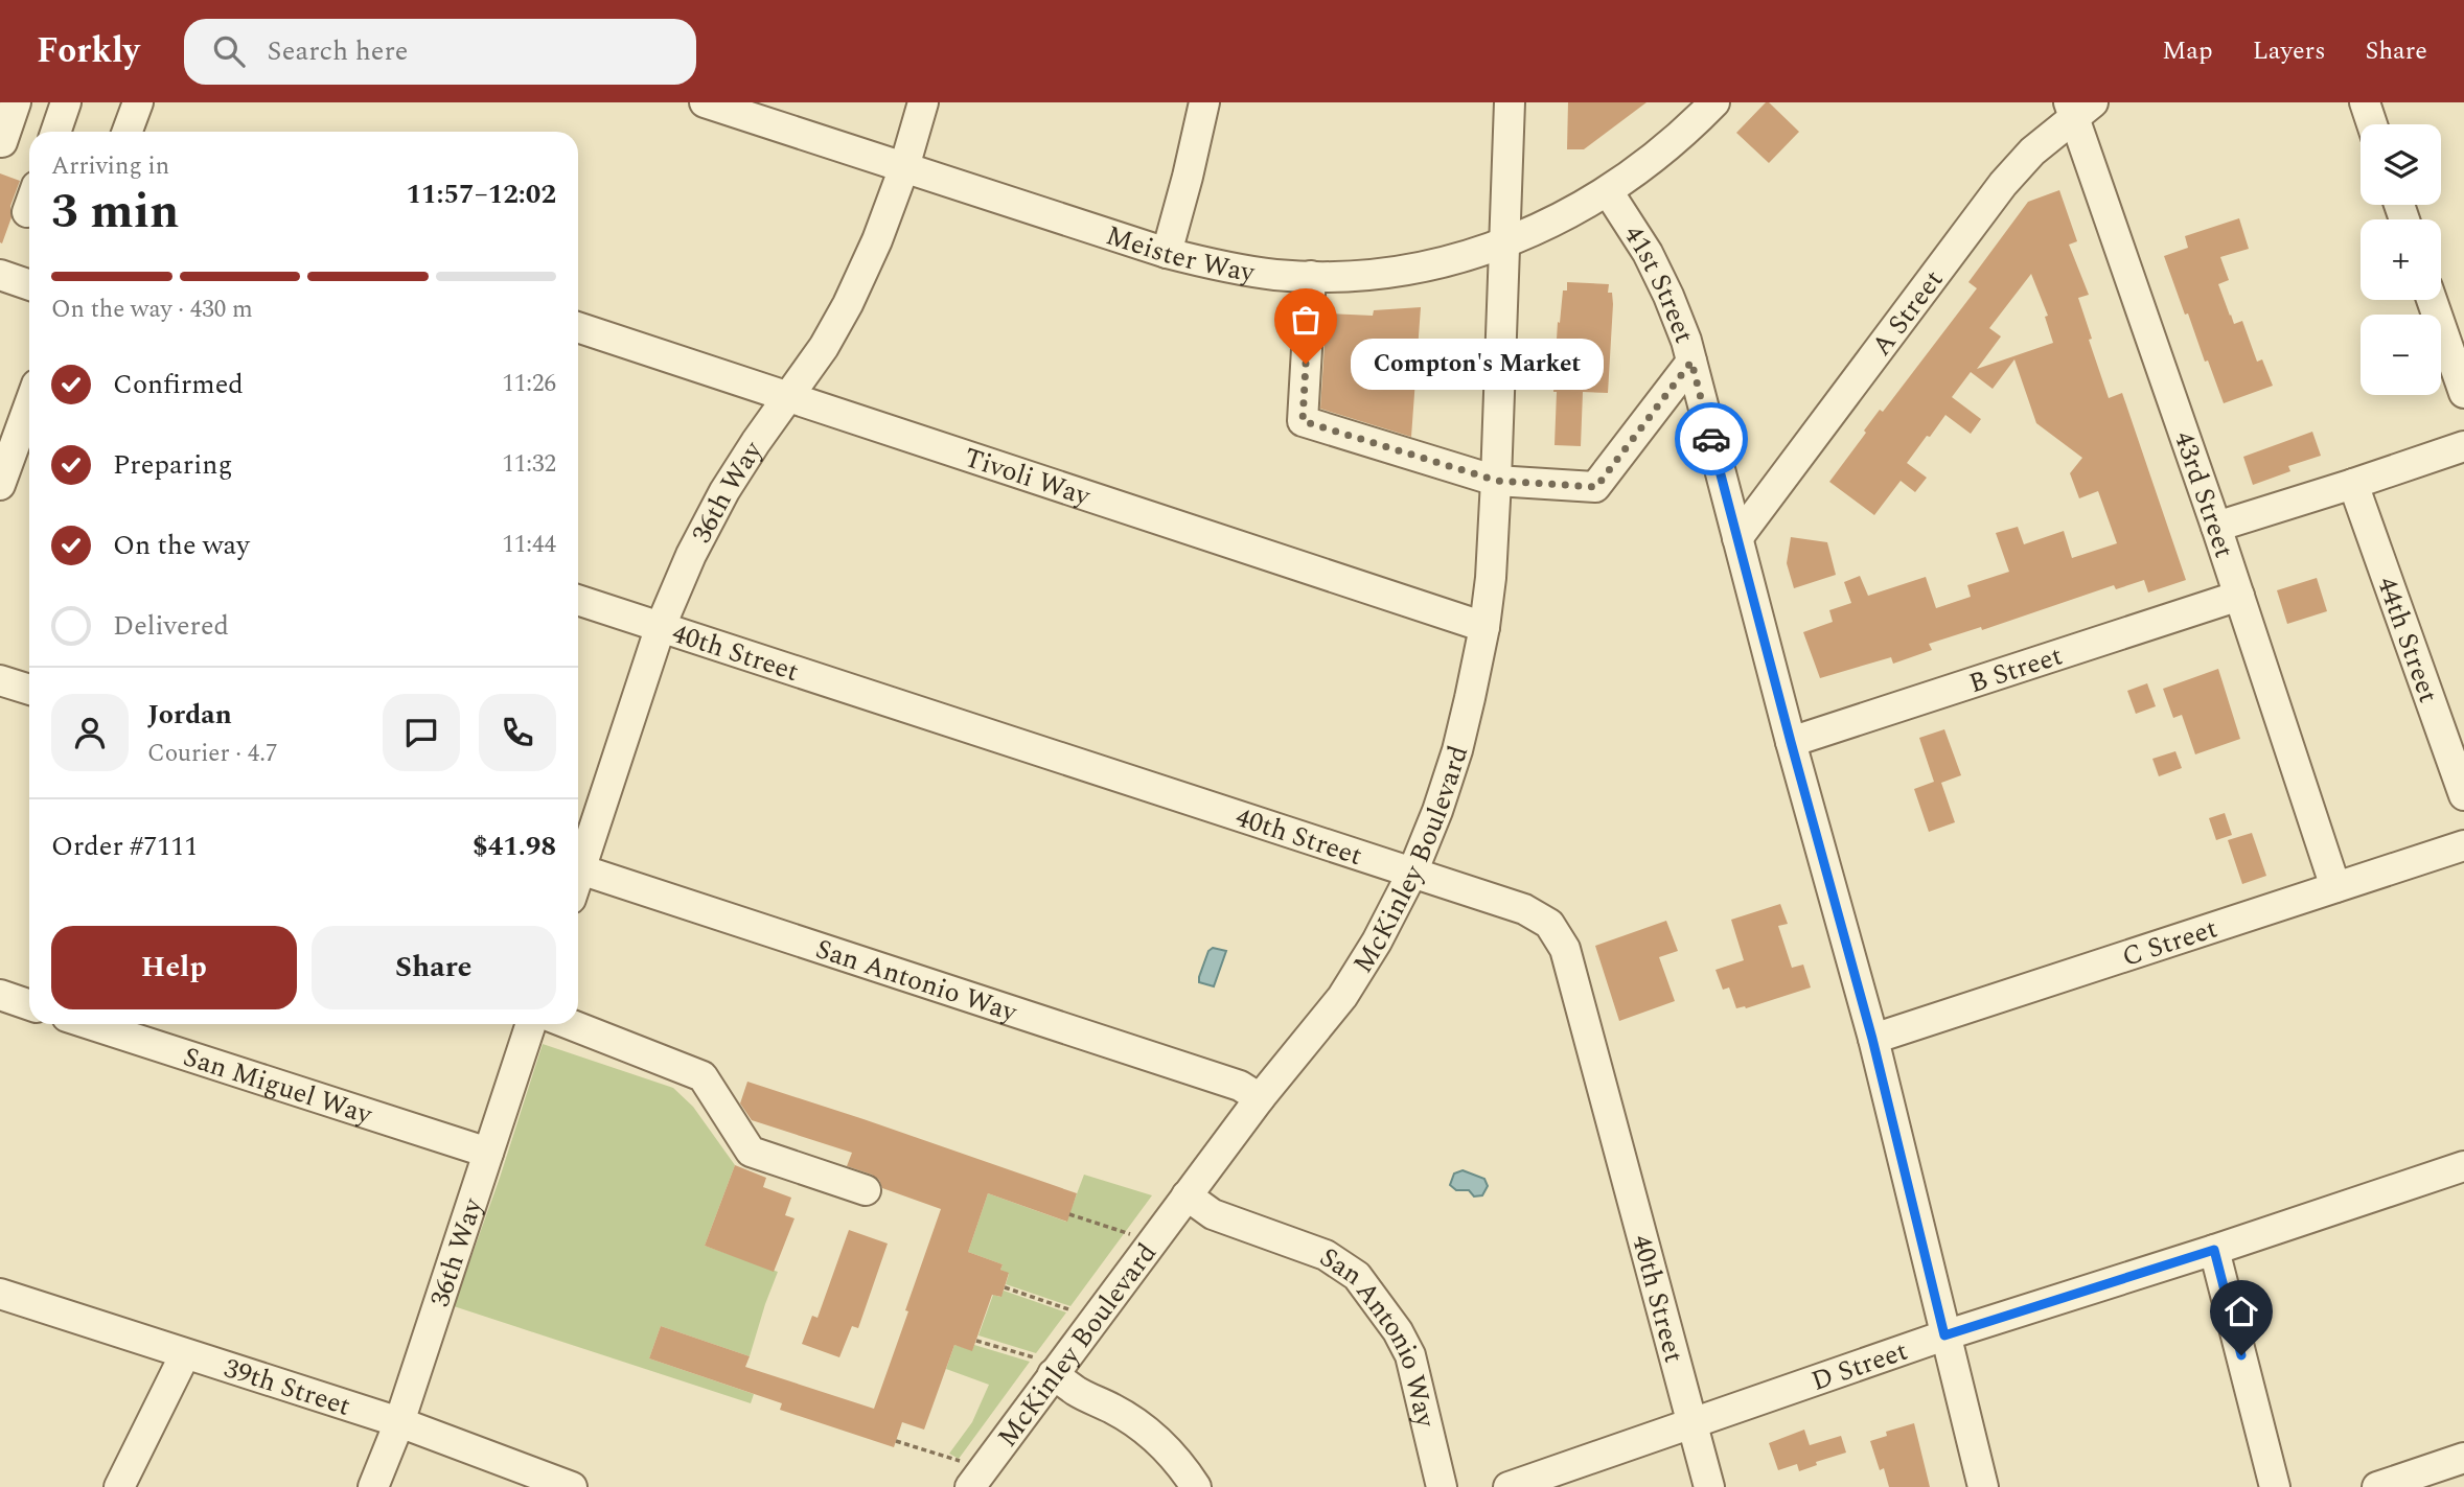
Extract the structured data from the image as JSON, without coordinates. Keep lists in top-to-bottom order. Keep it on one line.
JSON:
{"streets":{"street":["Meister Way","41st Street","A Street","Tivoli Way","36th Way","43rd Street","44th Street","40th Street","B Street","McKinley Boulevard","C Street","San Antonio Way","San Miguel Way","D Street","39th Street"]},"crossings":[["Meister Way","41st Street"],["Meister Way","36th Way"],["Meister Way","McKinley Boulevard"],["41st Street","A Street"],["41st Street","B Street"],["41st Street","C Street"],["41st Street","D Street"],["A Street","43rd Street"],["Tivoli Way","36th Way"],["Tivoli Way","McKinley Boulevard"],["36th Way","40th Street"],["36th Way","San Miguel Way"],["36th Way","39th Street"],["43rd Street","B Street"],["43rd Street","C Street"],["40th Street","McKinley Boulevard"],["40th Street","D Street"],["McKinley Boulevard","San Antonio Way"]],"places":["Compton's Market"],"page":{"header":"Forkly","search":"Search here","nav":["Map","Layers","Share"],"map_buttons":["+","−"],"heading":["3 min","Arriving in","11:57–12:02"],"panel":["Jordan","Courier · 4.7","Order #7111","$41.98"],"bar":"On the way · 430 m","bubble":"Compton's Market","list":[["Confirmed","11:26"],["Preparing","11:32"],["On the way","11:44"],"Delivered"],"buttons":["Help","Share"]}}
